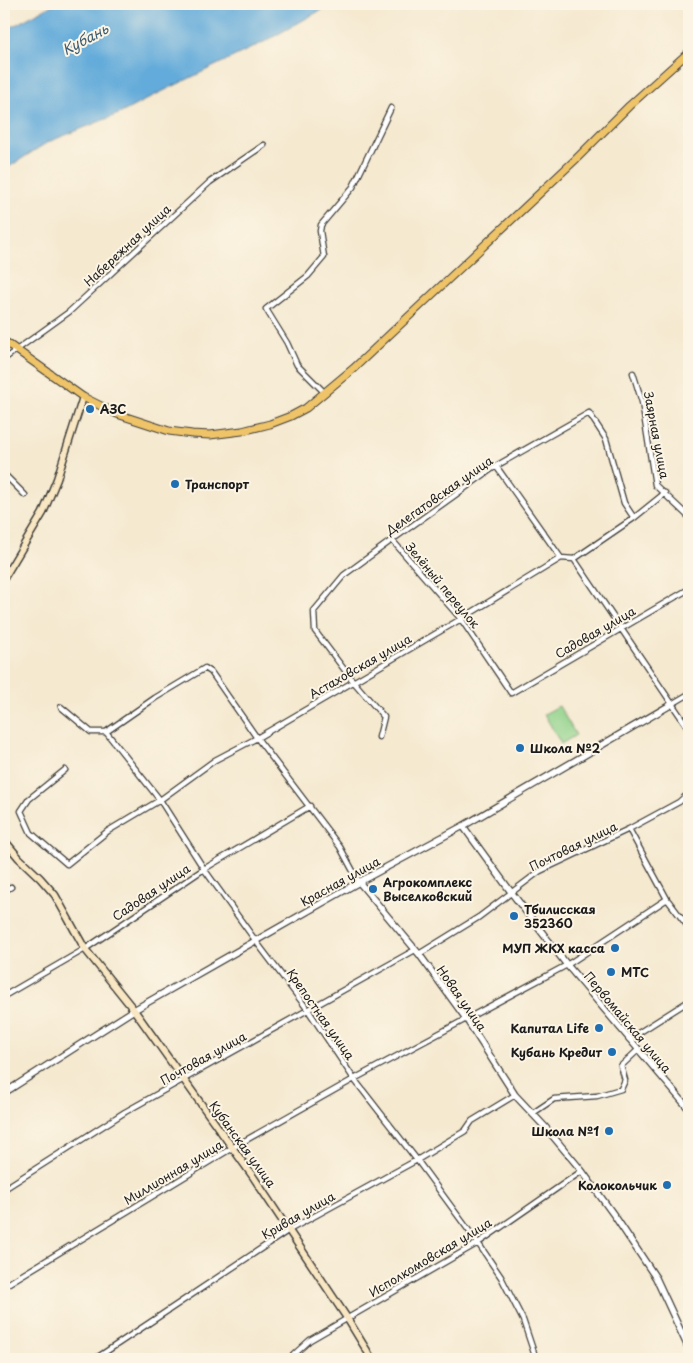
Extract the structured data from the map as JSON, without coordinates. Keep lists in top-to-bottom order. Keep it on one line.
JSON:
{"streets":{"main road":["Кубанская улица"],"street":["Набережная улица","Заярная улица","Делегатовская улица","Зелёный переулок","Садовая улица","Астаховская улица","Почтовая улица","Красная улица","Новая улица","Крепостная улица","Первомайская улица","Миллионная улица","Кривая улица","Исполкомовская улица"]},"crossings":[["Делегатовская улица","Зелёный переулок"],["Делегатовская улица","Астаховская улица"],["Зелёный переулок","Садовая улица"],["Зелёный переулок","Астаховская улица"],["Садовая улица","Новая улица"],["Садовая улица","Крепостная улица"],["Садовая улица","Кубанская улица"],["Астаховская улица","Новая улица"],["Астаховская улица","Крепостная улица"],["Почтовая улица","Новая улица"],["Почтовая улица","Крепостная улица"],["Почтовая улица","Первомайская улица"],["Почтовая улица","Кубанская улица"],["Красная улица","Новая улица"],["Красная улица","Крепостная улица"],["Красная улица","Первомайская улица"],["Красная улица","Кубанская улица"],["Новая улица","Крепостная улица"],["Новая улица","Миллионная улица"],["Новая улица","Кривая улица"],["Новая улица","Исполкомовская улица"],["Крепостная улица","Миллионная улица"],["Крепостная улица","Кривая улица"],["Крепостная улица","Исполкомовская улица"],["Первомайская улица","Миллионная улица"],["Кубанская улица","Миллионная улица"],["Кубанская улица","Кривая улица"],["Кубанская улица","Исполкомовская улица"]],"water":["Кубань"],"places":["АЗС","Транспорт","Школа №2","Агрокомплекс Выселковский","Тбилисская 352360","МУП ЖКХ касса","МТС","Капитал Life","Кубань Кредит","Школа №1","Колокольчик"]}
